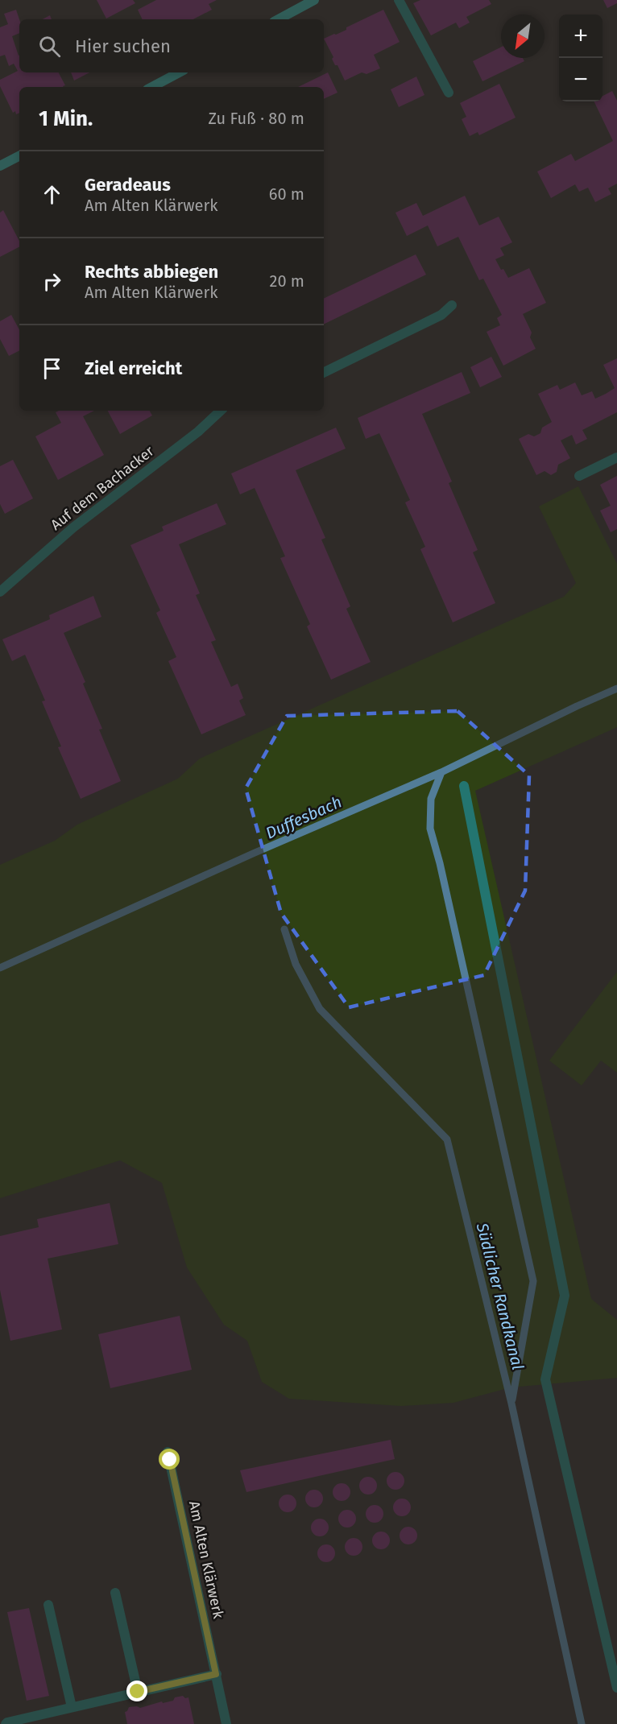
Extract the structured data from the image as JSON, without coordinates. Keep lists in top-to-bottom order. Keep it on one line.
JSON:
{"streets":{"street":["Auf dem Bachacker","Am Alten Klärwerk"]},"water":["Duffesbach","Südlicher Randkanal"],"north":"bottom left","page":{"map_buttons":["+","−"],"search":"Hier suchen","heading":["1 Min.","Zu Fuß · 80 m"],"list":[["Geradeaus","Am Alten Klärwerk","60 m"],["Rechts abbiegen","Am Alten Klärwerk","20 m"],"Ziel erreicht"]}}
